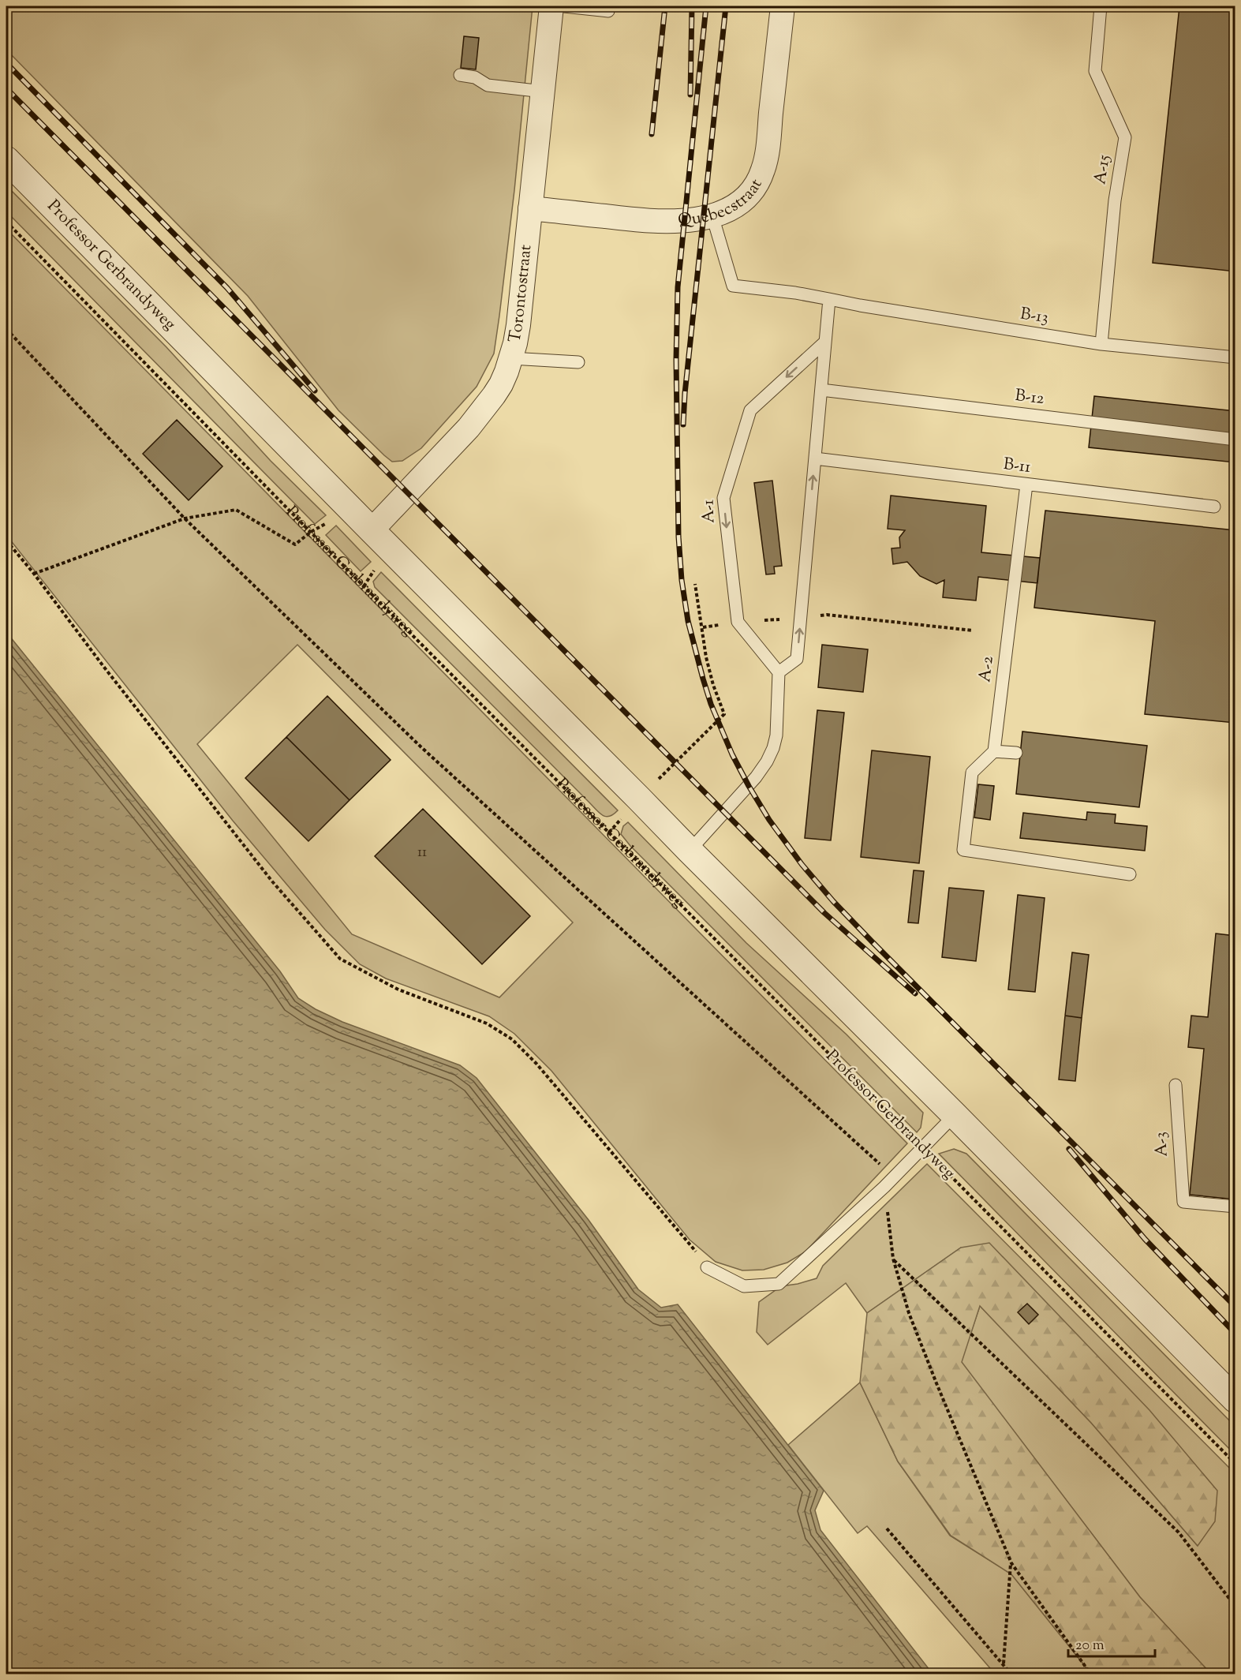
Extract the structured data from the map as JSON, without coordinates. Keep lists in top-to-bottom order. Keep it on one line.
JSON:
{"streets":{"street":["Quebecstraat","Professor Gerbrandyweg","Torontostraat"],"lane":["A-15","B-13","B-12","B-11","A-1","A-2","A-3"]},"crossings":[["A-15","B-13"],["Quebecstraat","Torontostraat"],["Professor Gerbrandyweg","Torontostraat"],["B-11","A-2"]],"house_numbers":["11"],"scale_bar":"20 m"}
